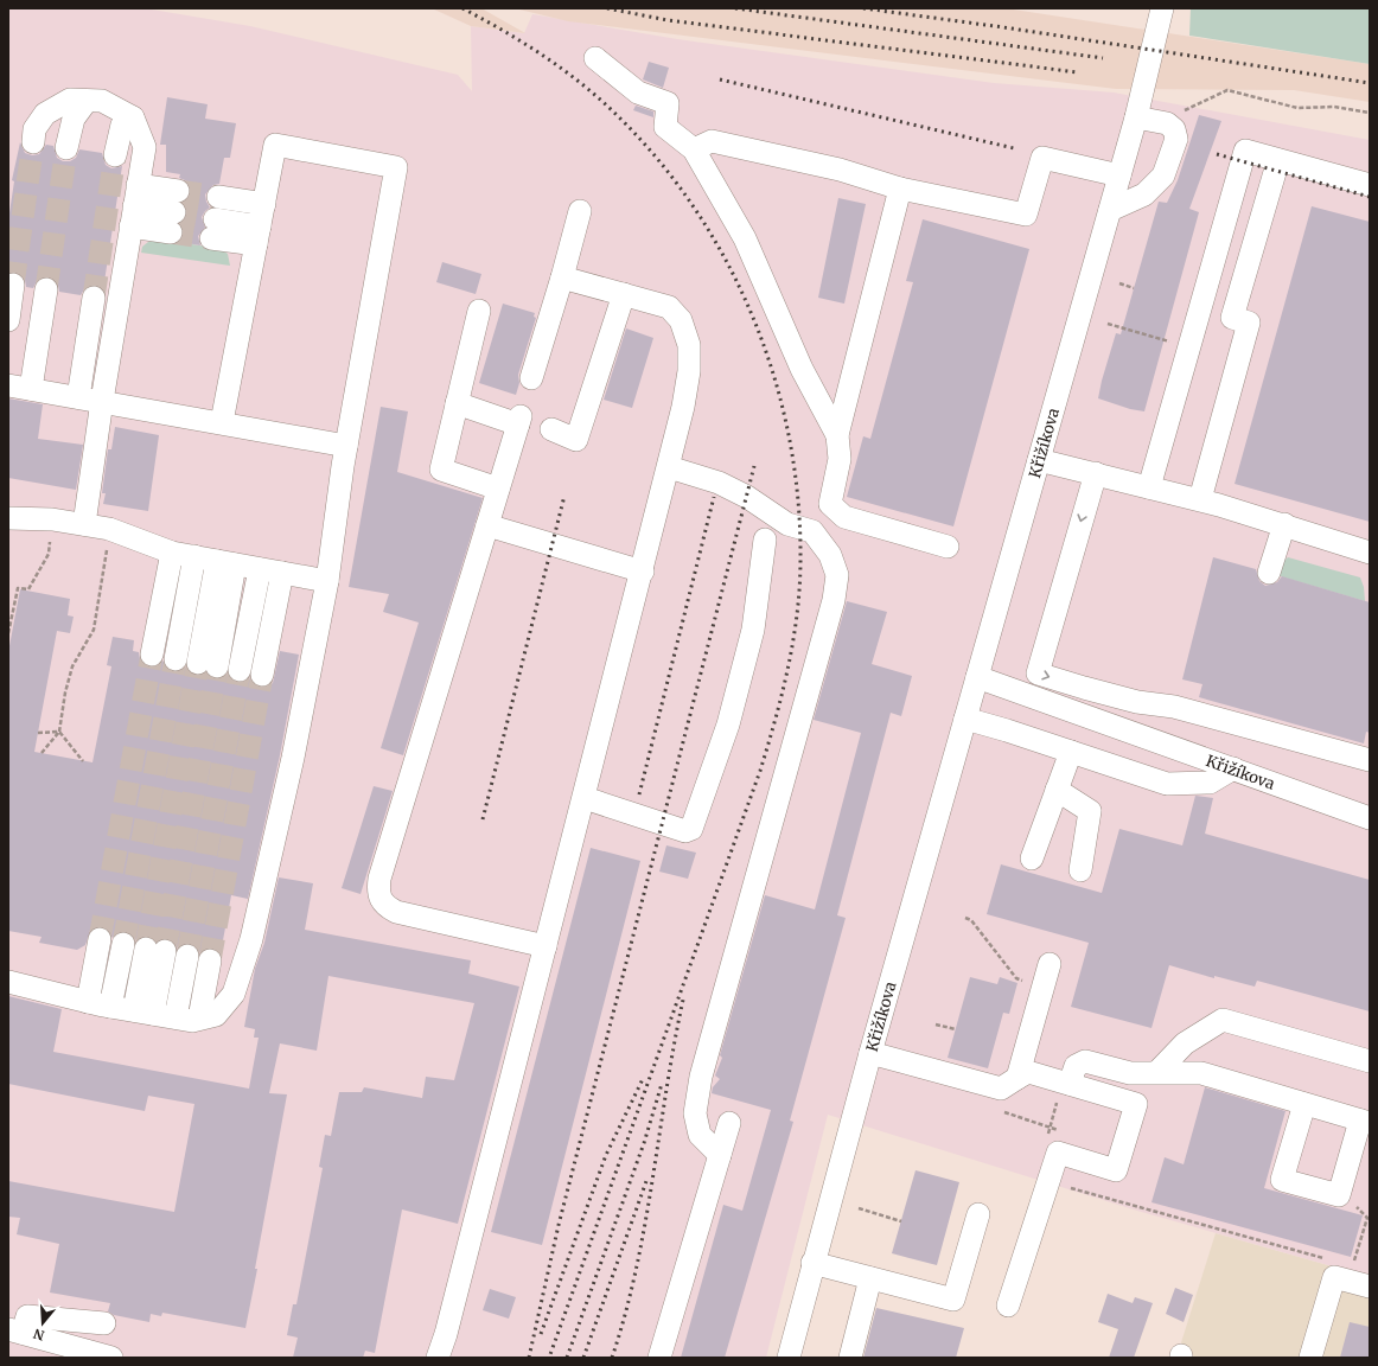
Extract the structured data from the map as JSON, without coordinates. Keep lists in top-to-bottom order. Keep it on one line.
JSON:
{"streets":{"street":["Křižíkova"]},"north":"bottom"}
